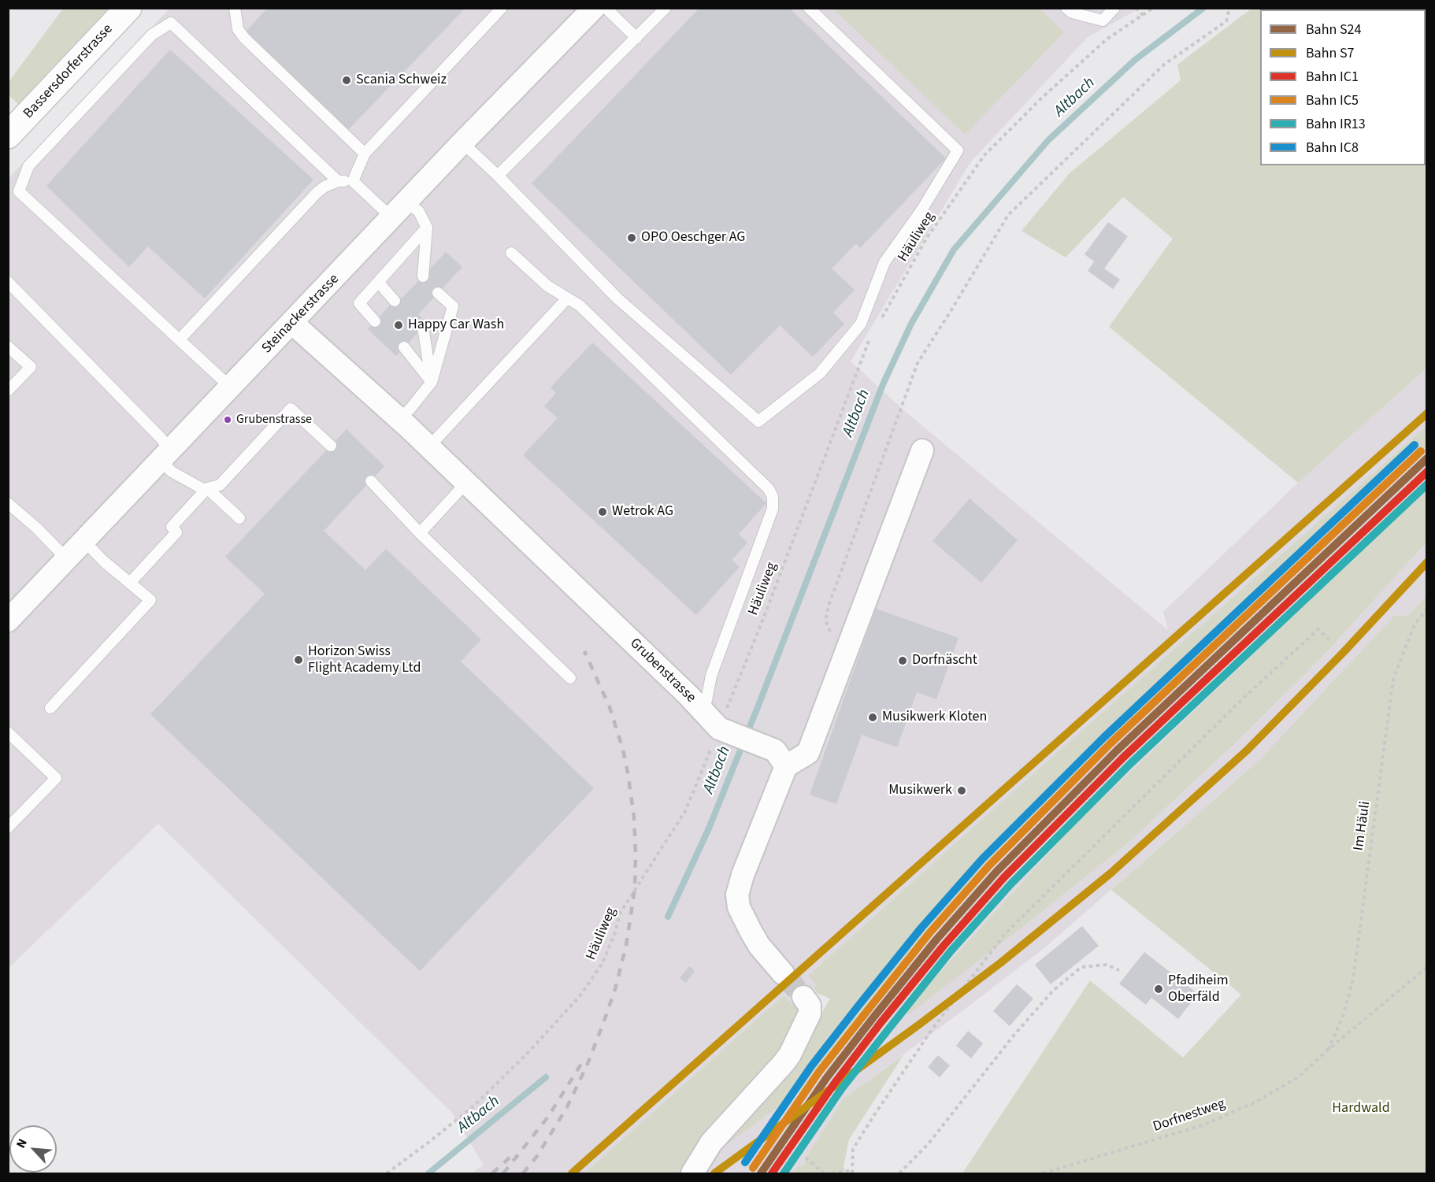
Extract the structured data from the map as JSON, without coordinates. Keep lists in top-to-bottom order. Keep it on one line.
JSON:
{"streets":{"main road":["Bassersdorferstrasse"],"street":["Steinackerstrasse","Grubenstrasse"],"path":["Häuliweg","Im Häuli","Dorfnestweg"]},"crossings":[["Häuliweg","Grubenstrasse"],["Steinackerstrasse","Grubenstrasse"],["Im Häuli","Dorfnestweg"]],"water":["Altbach"],"parks":["Hardwald"],"places":["Scania Schweiz","OPO Oeschger AG","Happy Car Wash","Grubenstrasse","Wetrok AG","Horizon Swiss Flight Academy Ltd","Dorfnäscht","Musikwerk Kloten","Musikwerk","Pfadiheim Oberfäld"],"lines":["rail line S7","rail line IC8","rail line IC5","rail line S24","rail line IC1","rail line IR13"],"legend":["Bahn S24","Bahn S7","Bahn IC1","Bahn IC5","Bahn IR13","Bahn IC8"],"north":"top left"}
